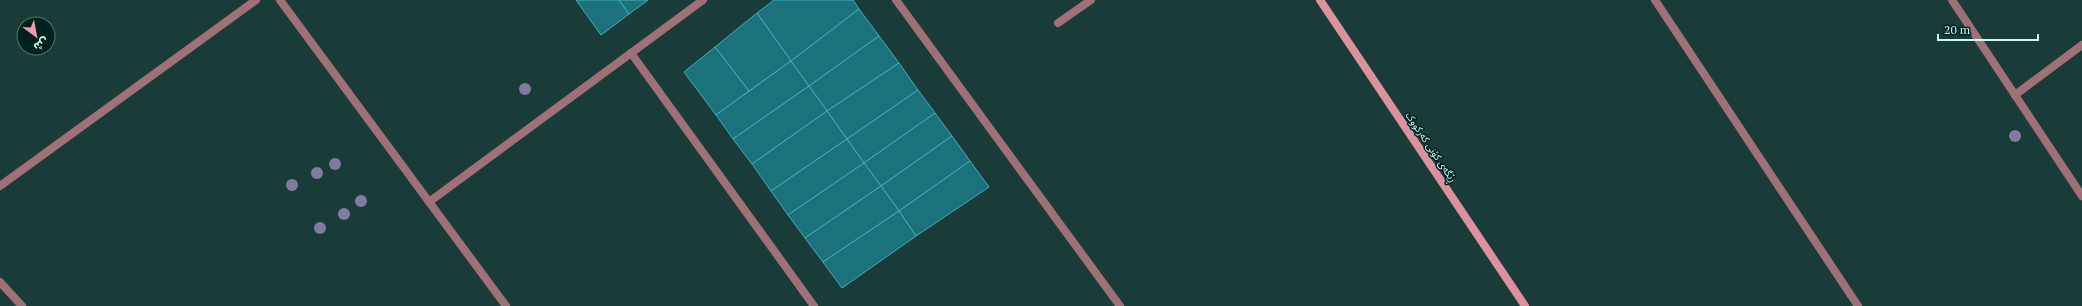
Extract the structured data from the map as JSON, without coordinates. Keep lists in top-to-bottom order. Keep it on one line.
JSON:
{"streets":{"street":["ڕێگەی کۆنی کەرکووک"]},"scale_bar":"20 m","north":"bottom right"}
